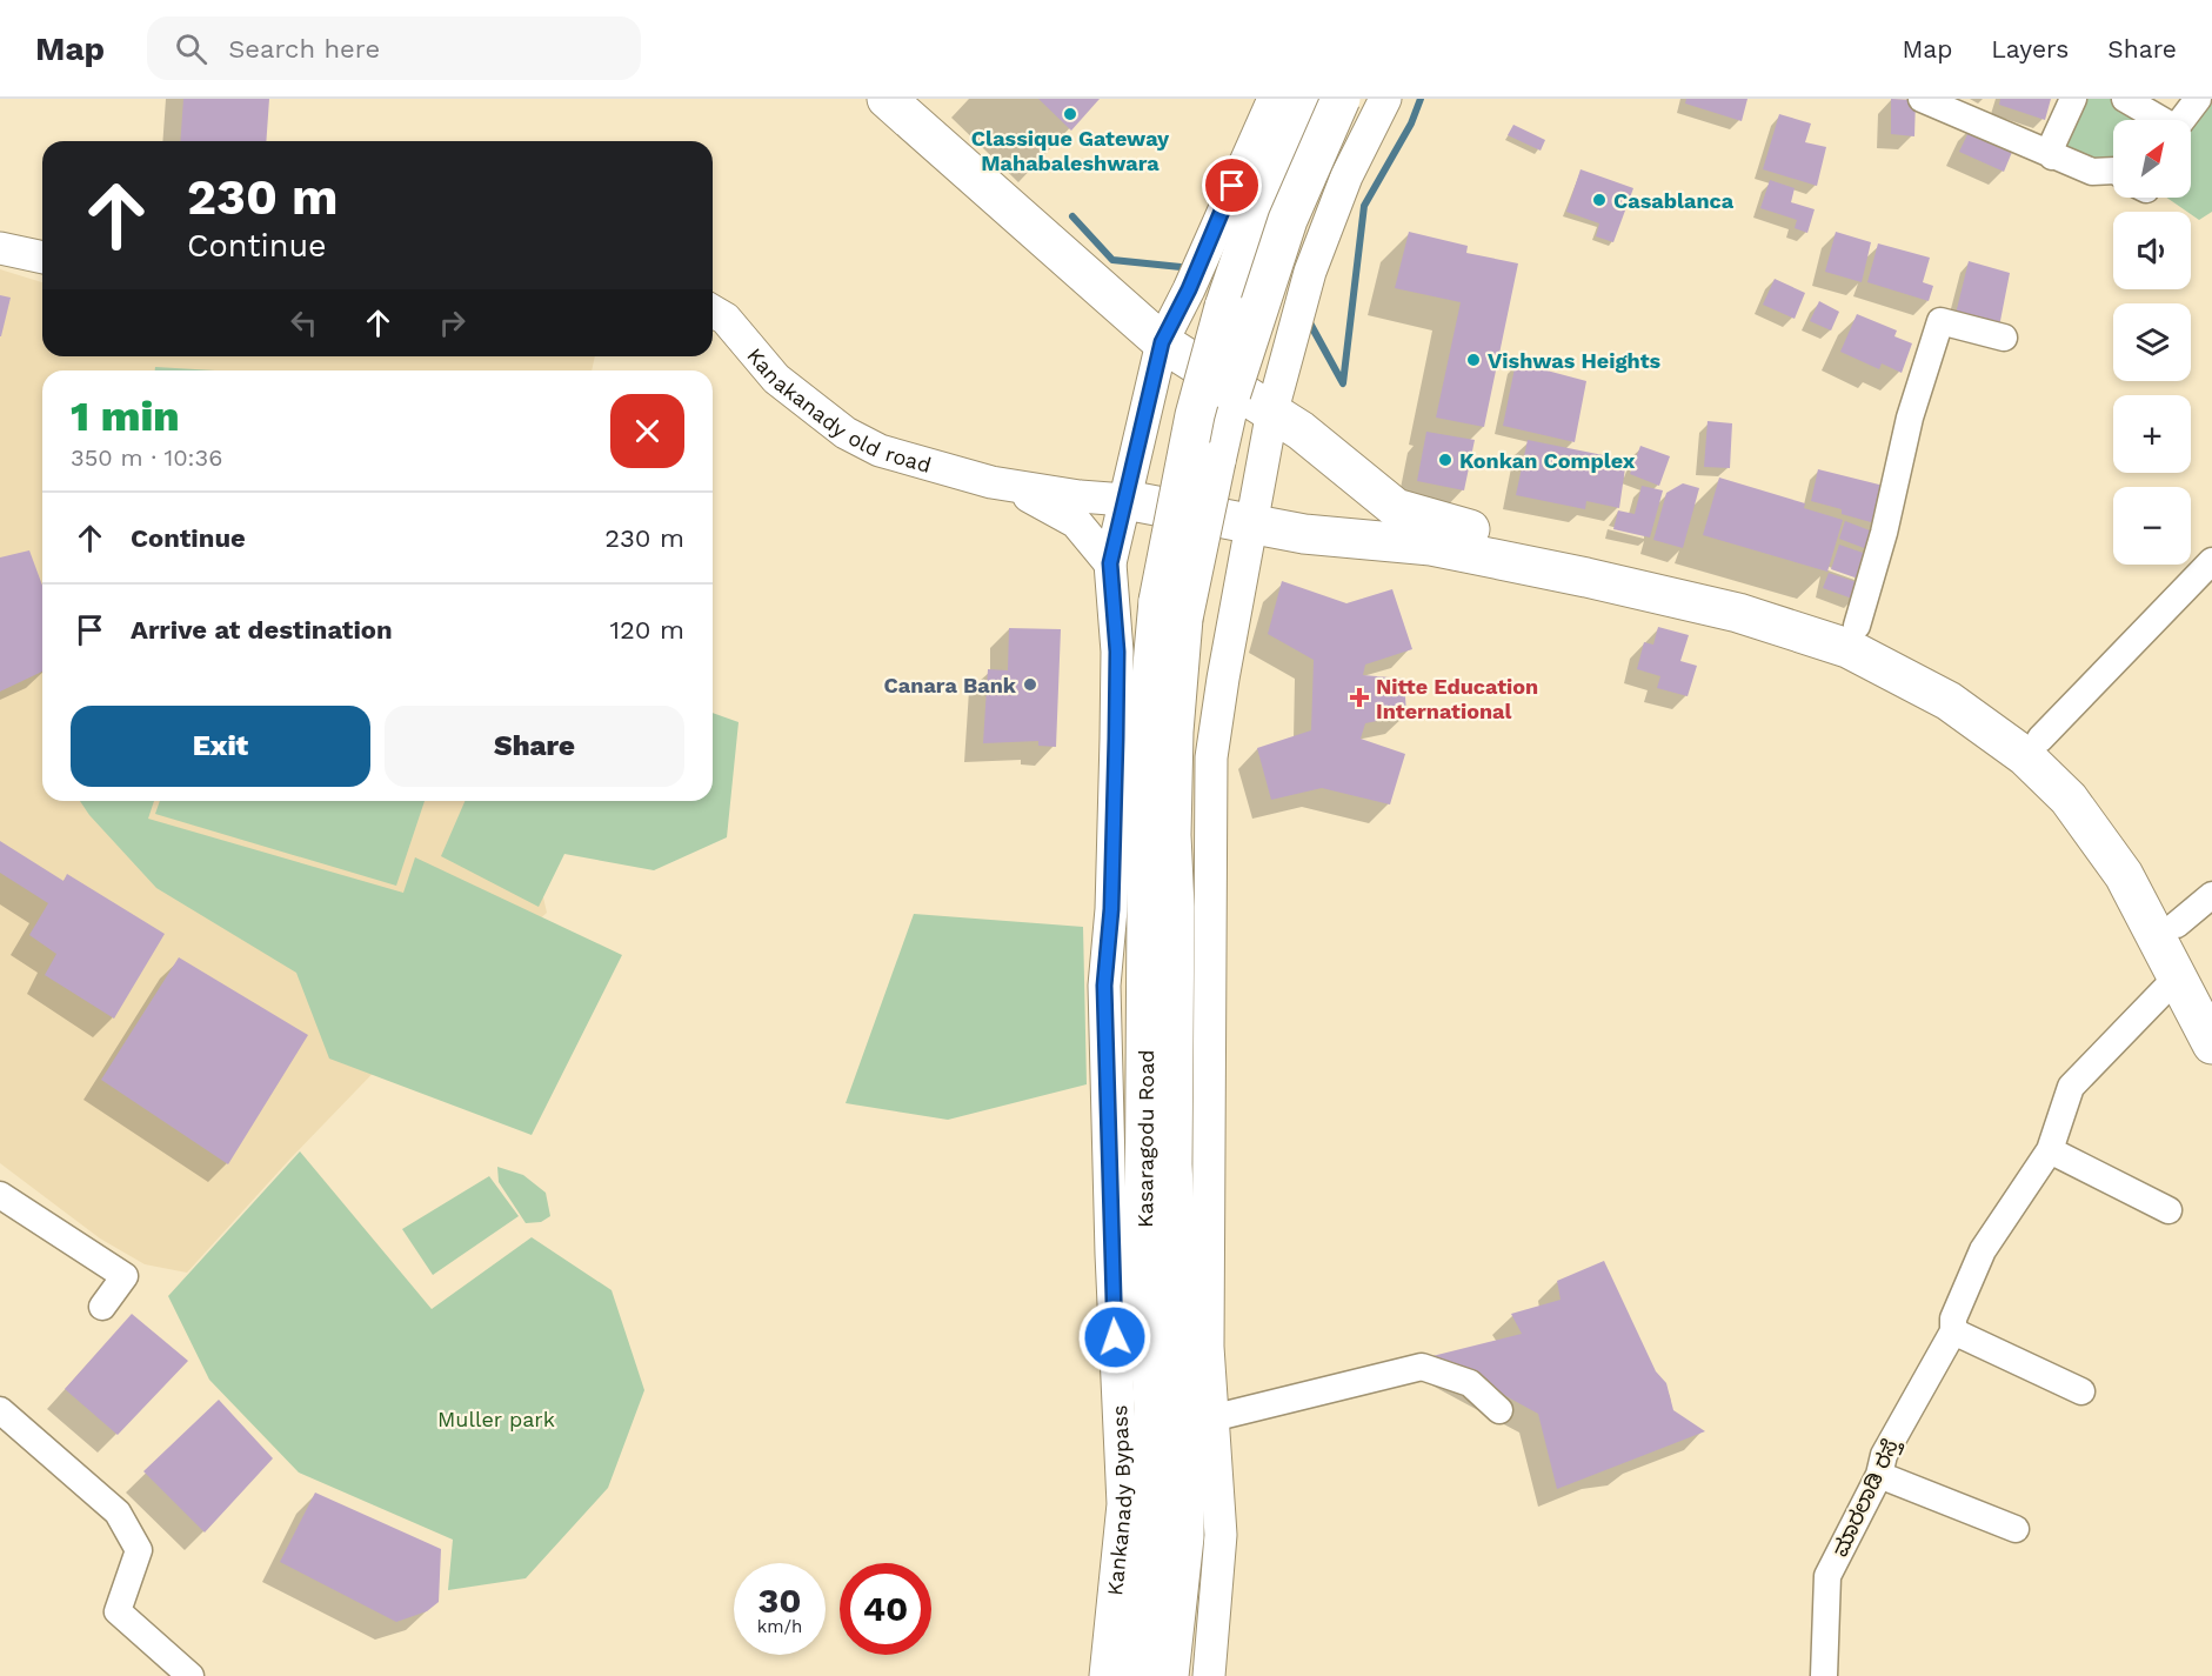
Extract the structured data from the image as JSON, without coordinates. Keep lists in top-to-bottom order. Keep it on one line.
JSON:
{"streets":{"main road":["Kasaragodu Road"],"street":["Kanakanady old road","ಮಾರಲಾಡಿ ರಸ್ತೆ","Kankanady Bypass"]},"parks":["Muller park"],"places":{"other":["Classique Gateway Mahabaleshwara","Casablanca","Vishwas Heights","Konkan Complex","Canara Bank"],"health":["Nitte Education International"]},"north":"top right","page":{"header":"Map","search":"Search here","nav":["Map","Layers","Share"],"map_buttons":["+","−"],"turn":["230 m","Continue"],"heading":["1 min","350 m · 10:36"],"list":[{"name":"Continue","value":"230 m"},{"name":"Arrive at destination","value":"120 m"}],"buttons":["Exit","Share"],"speed":"30 km/h","limit":"40"}}
